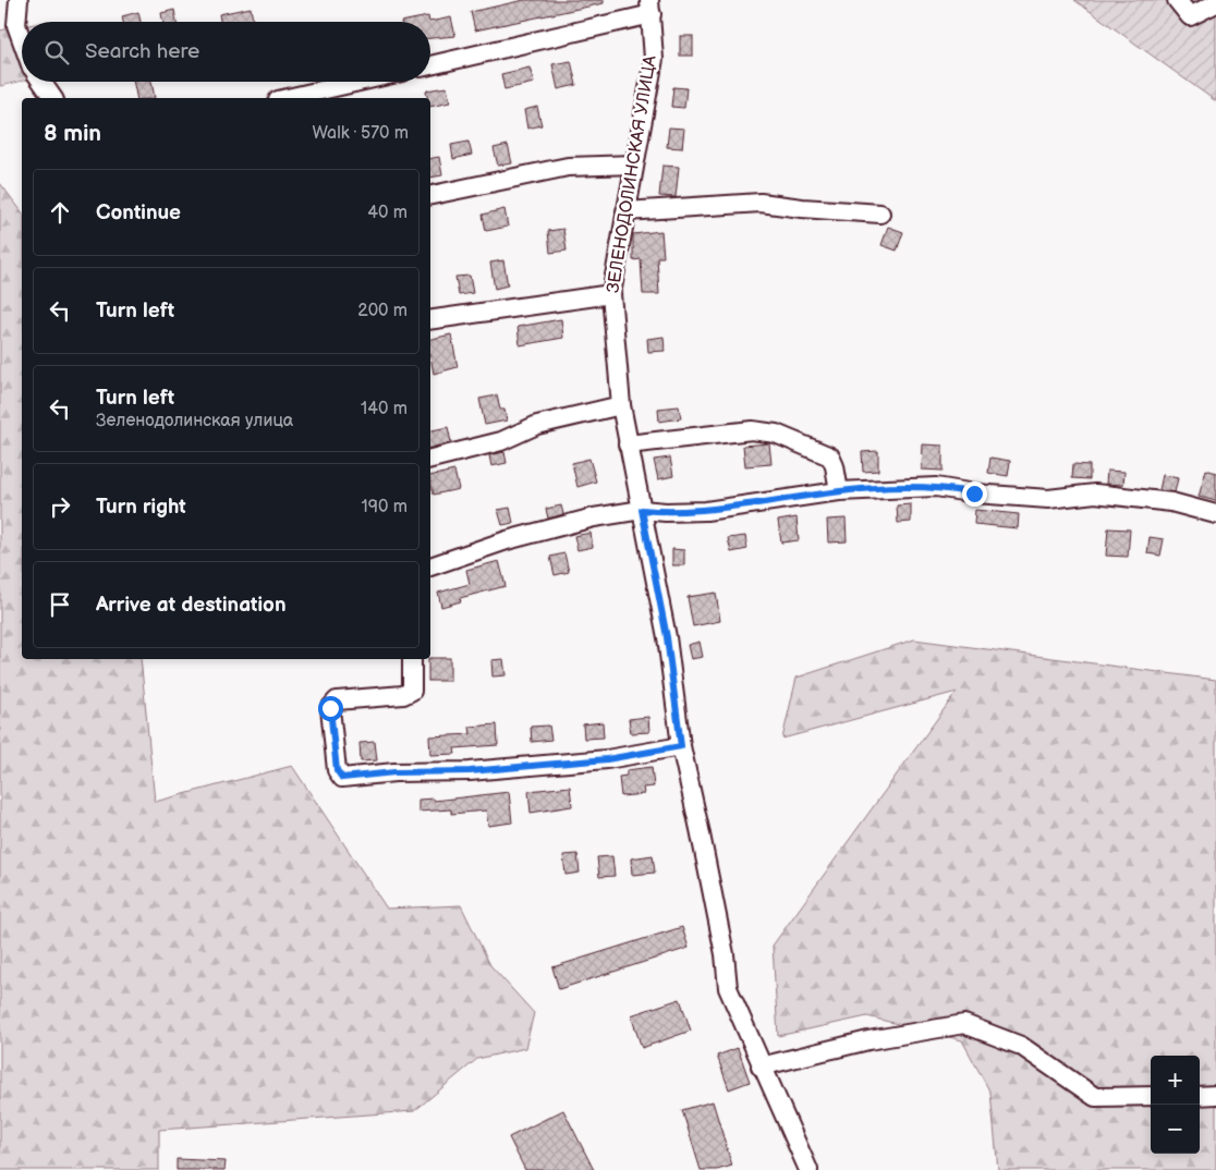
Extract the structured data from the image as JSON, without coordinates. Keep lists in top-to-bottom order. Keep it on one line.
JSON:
{"streets":{"street":["ЗЕЛЕНОДОЛИНСКАЯ УЛИЦА"]},"page":{"search":"Search here","heading":["8 min","Walk · 570 m"],"list":[["Continue","40 m"],["Turn left","200 m"],["Turn left","Зеленодолинская улица","140 m"],["Turn right","190 m"],"Arrive at destination"],"map_buttons":["+","−"]}}
